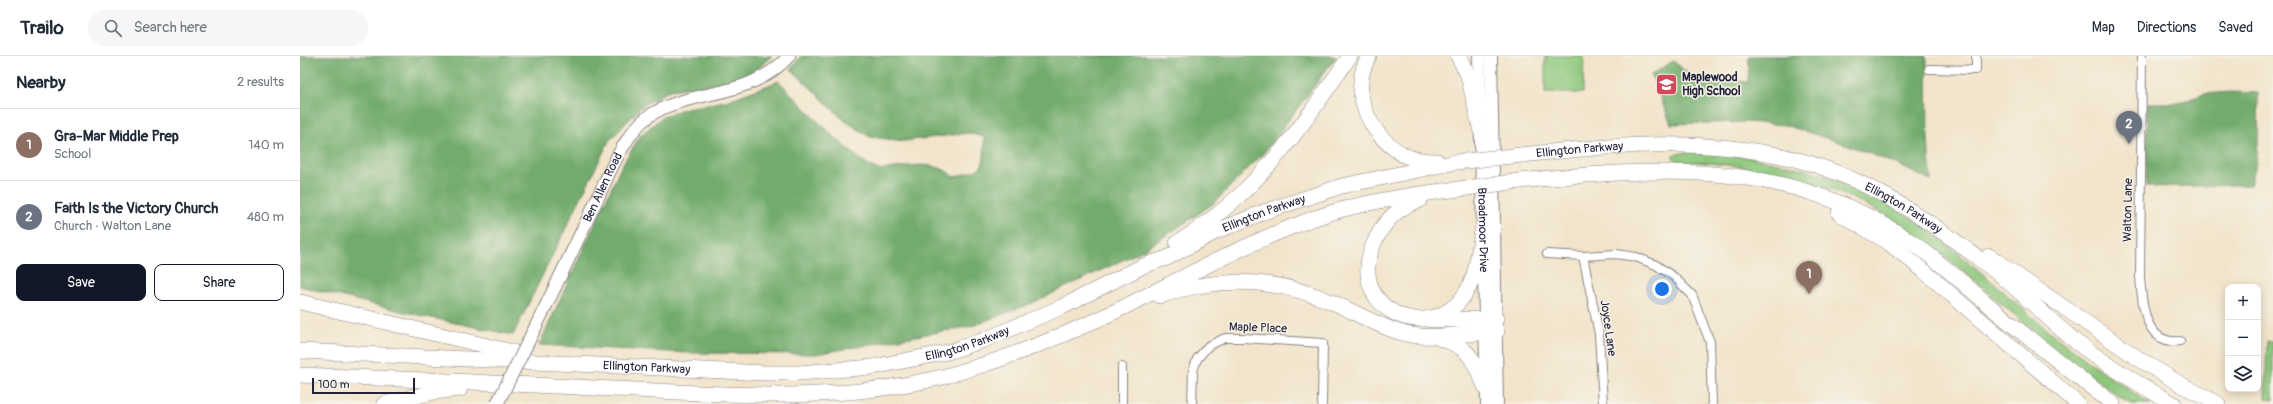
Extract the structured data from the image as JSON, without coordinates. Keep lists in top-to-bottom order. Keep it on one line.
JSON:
{"streets":{"highway":["Ellington Parkway"],"main road":["Ben Allen Road","Broadmoor Drive"],"street":["Walton Lane","Maple Place","Joyce Lane"]},"places":{"school or university":["Maplewood High School"]},"scale_bar":"100 m","page":{"header":"Trailo","search":"Search here","nav":["Map","Directions","Saved"],"heading":["Nearby","2 results"],"list":[{"mark":"1","name":"Gra-Mar Middle Prep","note":"School","value":"140 m"},{"mark":"2","name":"Faith Is the Victory Church","note":"Church · Walton Lane","value":"480 m"}],"pins":["2","1"],"buttons":["Save","Share"],"map_buttons":["+","−"],"scale":"100 m"}}
